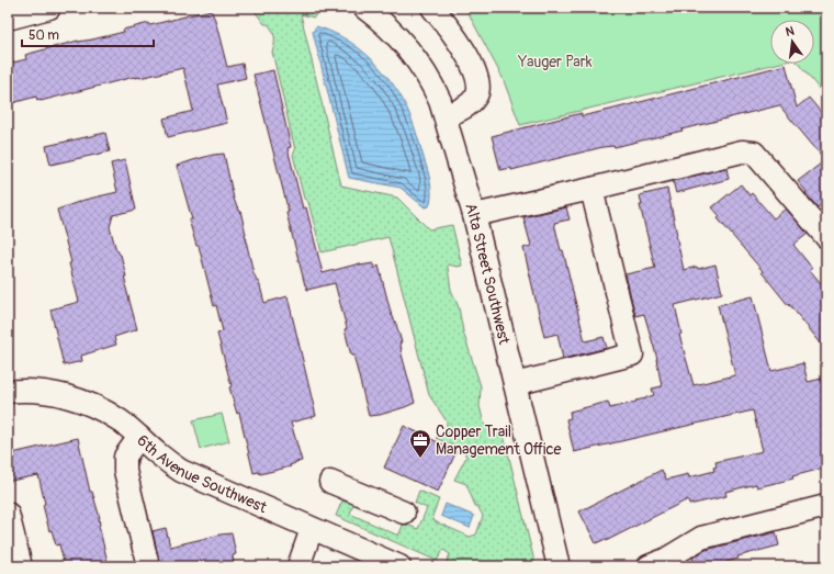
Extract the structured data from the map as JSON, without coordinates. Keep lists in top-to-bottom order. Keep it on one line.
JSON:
{"streets":{"street":["Alta Street Southwest","6th Avenue Southwest"]},"parks":["Yauger Park"],"places":{"office":["Copper Trail Management Office"]},"scale_bar":"50 m","north":"top"}
